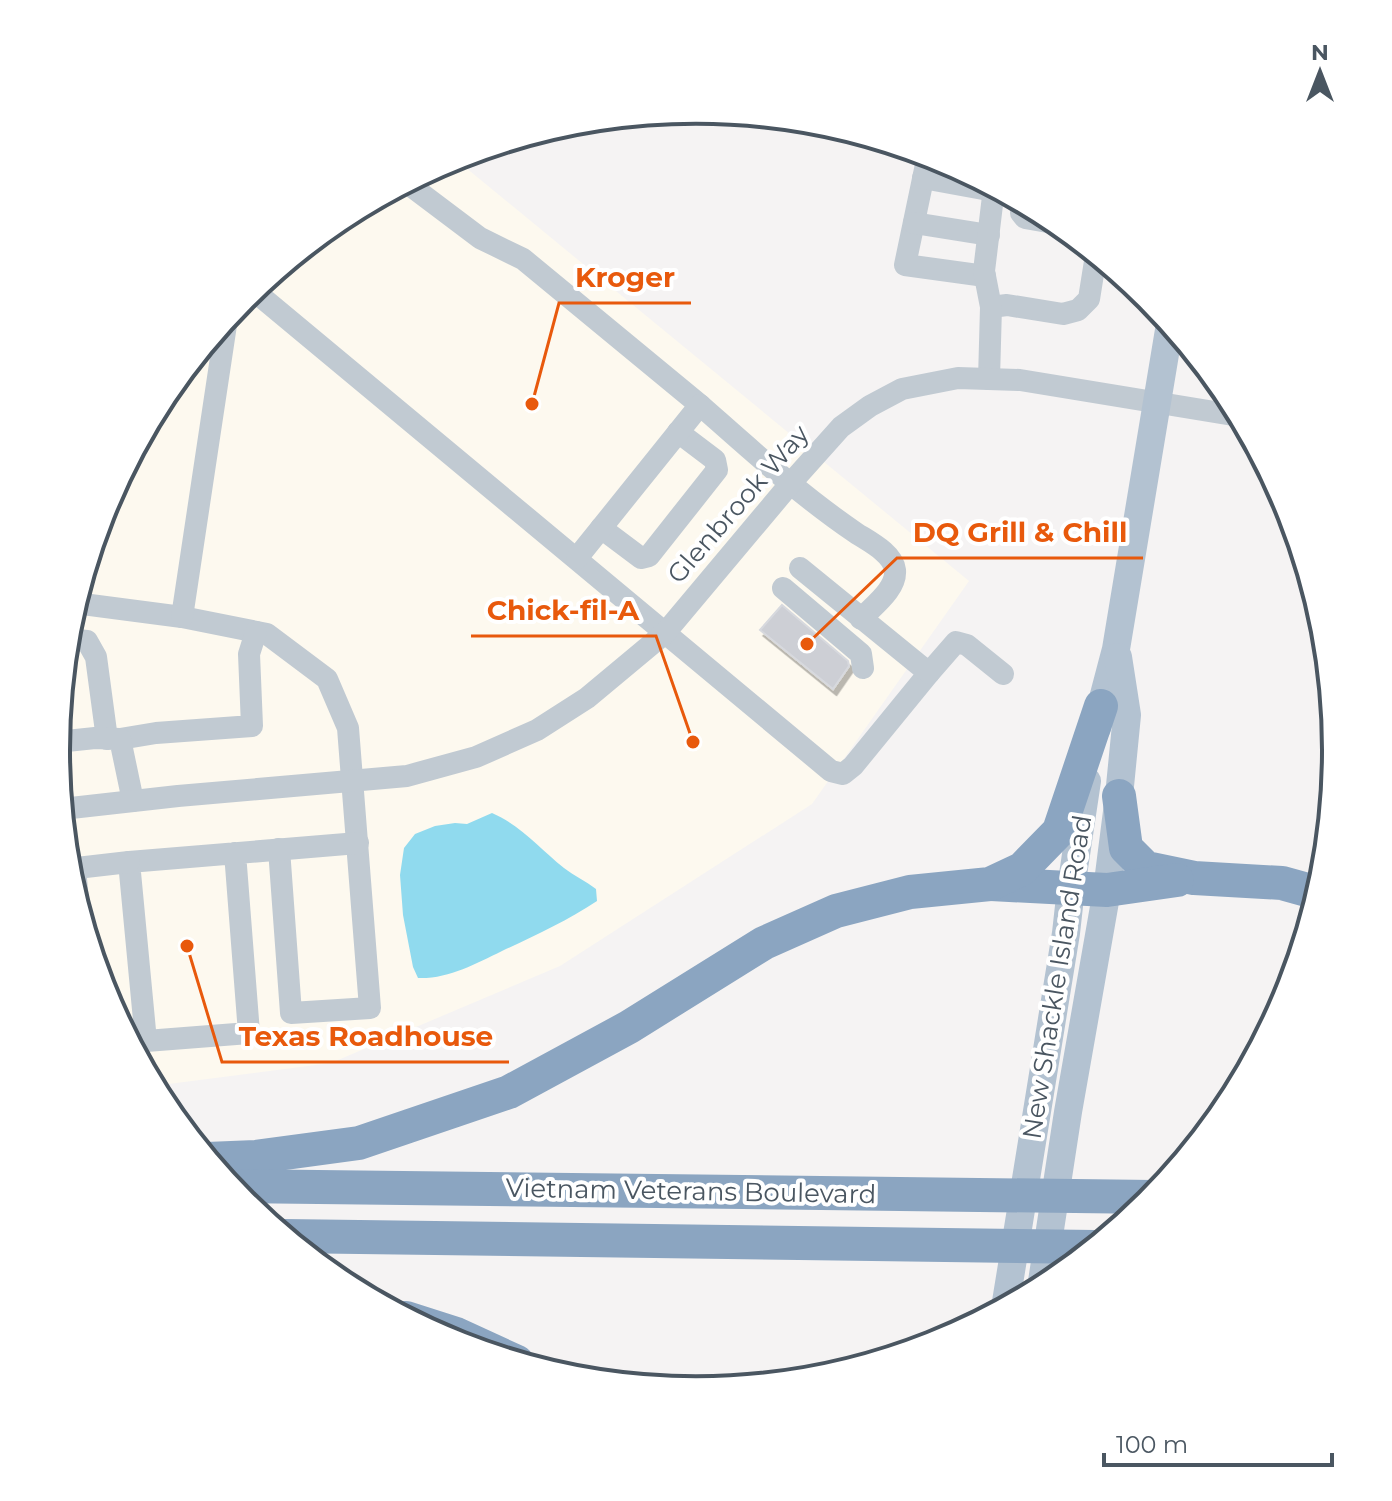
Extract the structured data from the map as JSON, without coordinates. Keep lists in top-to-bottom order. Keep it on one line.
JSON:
{"streets":{"highway":["Vietnam Veterans Boulevard"],"main road":["New Shackle Island Road"],"street":["Glenbrook Way"]},"crossings":[["Glenbrook Way","New Shackle Island Road"]],"places":["Kroger","DQ Grill & Chill","Chick-fil-A","Texas Roadhouse"],"scale_bar":"100 m","north":"top"}
